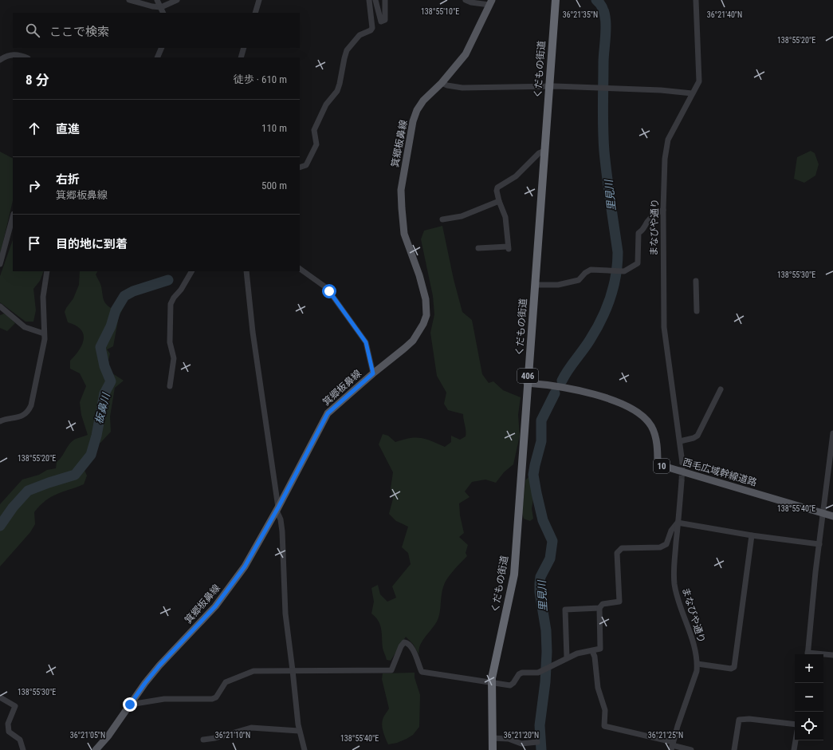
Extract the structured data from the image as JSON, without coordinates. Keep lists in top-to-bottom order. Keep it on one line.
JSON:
{"streets":{"highway":["くだもの街道","406"],"main road":["箕郷板鼻線","10","西毛広域幹線道路"],"street":["まなびや通り"]},"crossings":[["くだもの街道","西毛広域幹線道路"]],"water":["里見川","板鼻川"],"page":{"search":"ここで検索","heading":["8 分","徒歩 · 610 m"],"list":[["直進","110 m"],["右折","箕郷板鼻線","500 m"],"目的地に到着"],"map_buttons":["+","−"]},"coordinates":["138°55'10\"E","36°21'35\"N","36°21'40\"N","138°55'20\"E","138°55'30\"E","138°55'40\"E","36°21'05\"N","36°21'10\"N","36°21'20\"N","36°21'25\"N"]}
